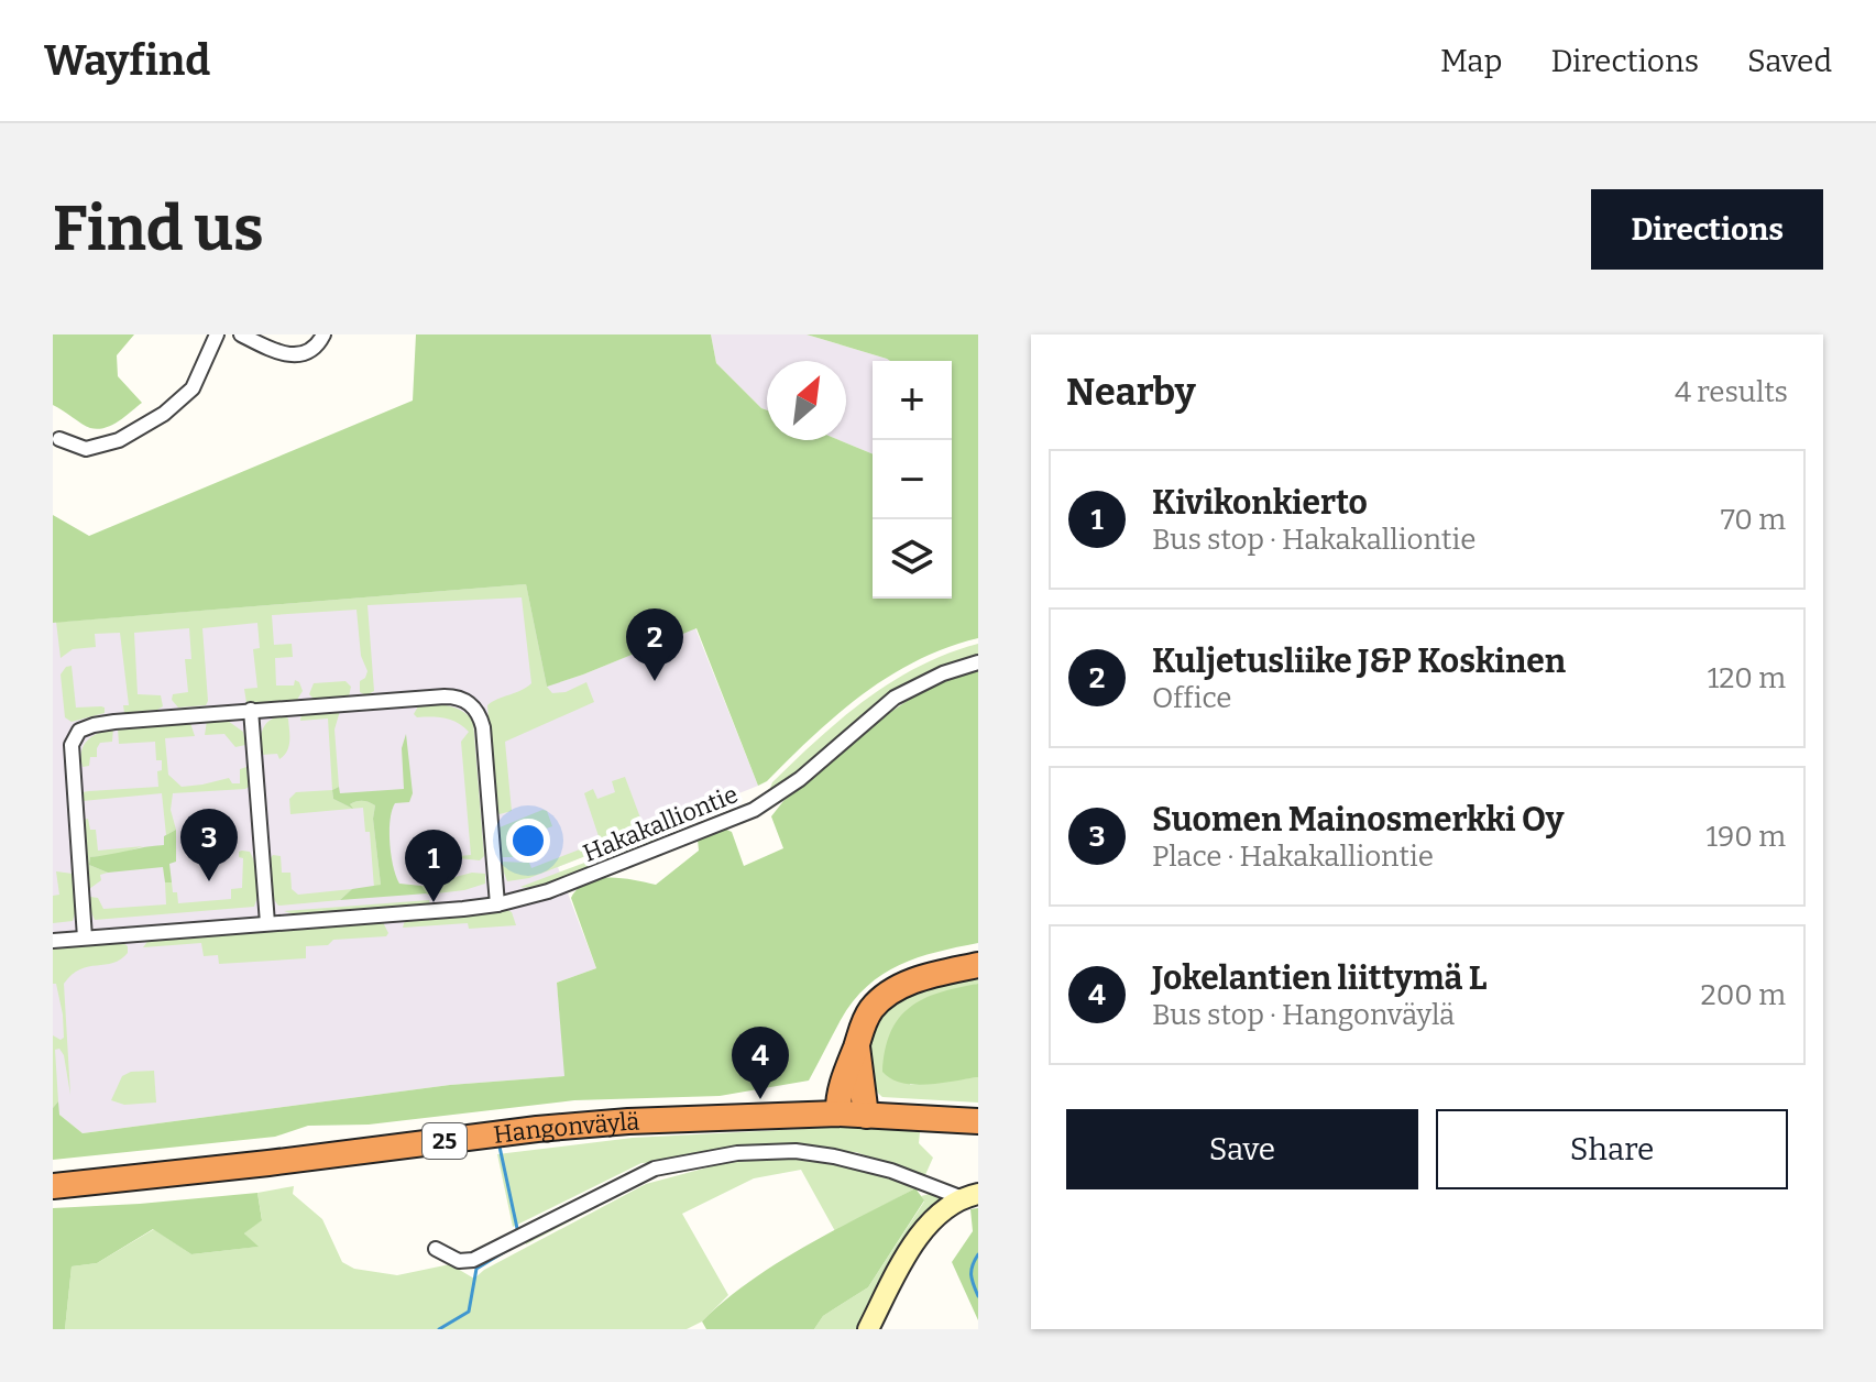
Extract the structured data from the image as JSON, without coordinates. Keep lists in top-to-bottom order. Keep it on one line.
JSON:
{"streets":{"highway":["Hangonväylä","25"],"street":["Hakakalliontie"]},"north":"top right","page":{"header":"Wayfind","nav":["Map","Directions","Saved"],"buttons":["Directions",["Save","Share"]],"title":"Find us","heading":["Nearby","4 results"],"map_buttons":["+","−"],"list":[{"mark":"1","name":"Kivikonkierto","note":"Bus stop · Hakakalliontie","value":"70 m"},{"mark":"2","name":"Kuljetusliike J&P Koskinen","note":"Office","value":"120 m"},{"mark":"3","name":"Suomen Mainosmerkki Oy","note":"Place · Hakakalliontie","value":"190 m"},{"mark":"4","name":"Jokelantien liittymä L","note":"Bus stop · Hangonväylä","value":"200 m"}],"pins":["2","3","1","4"]}}
